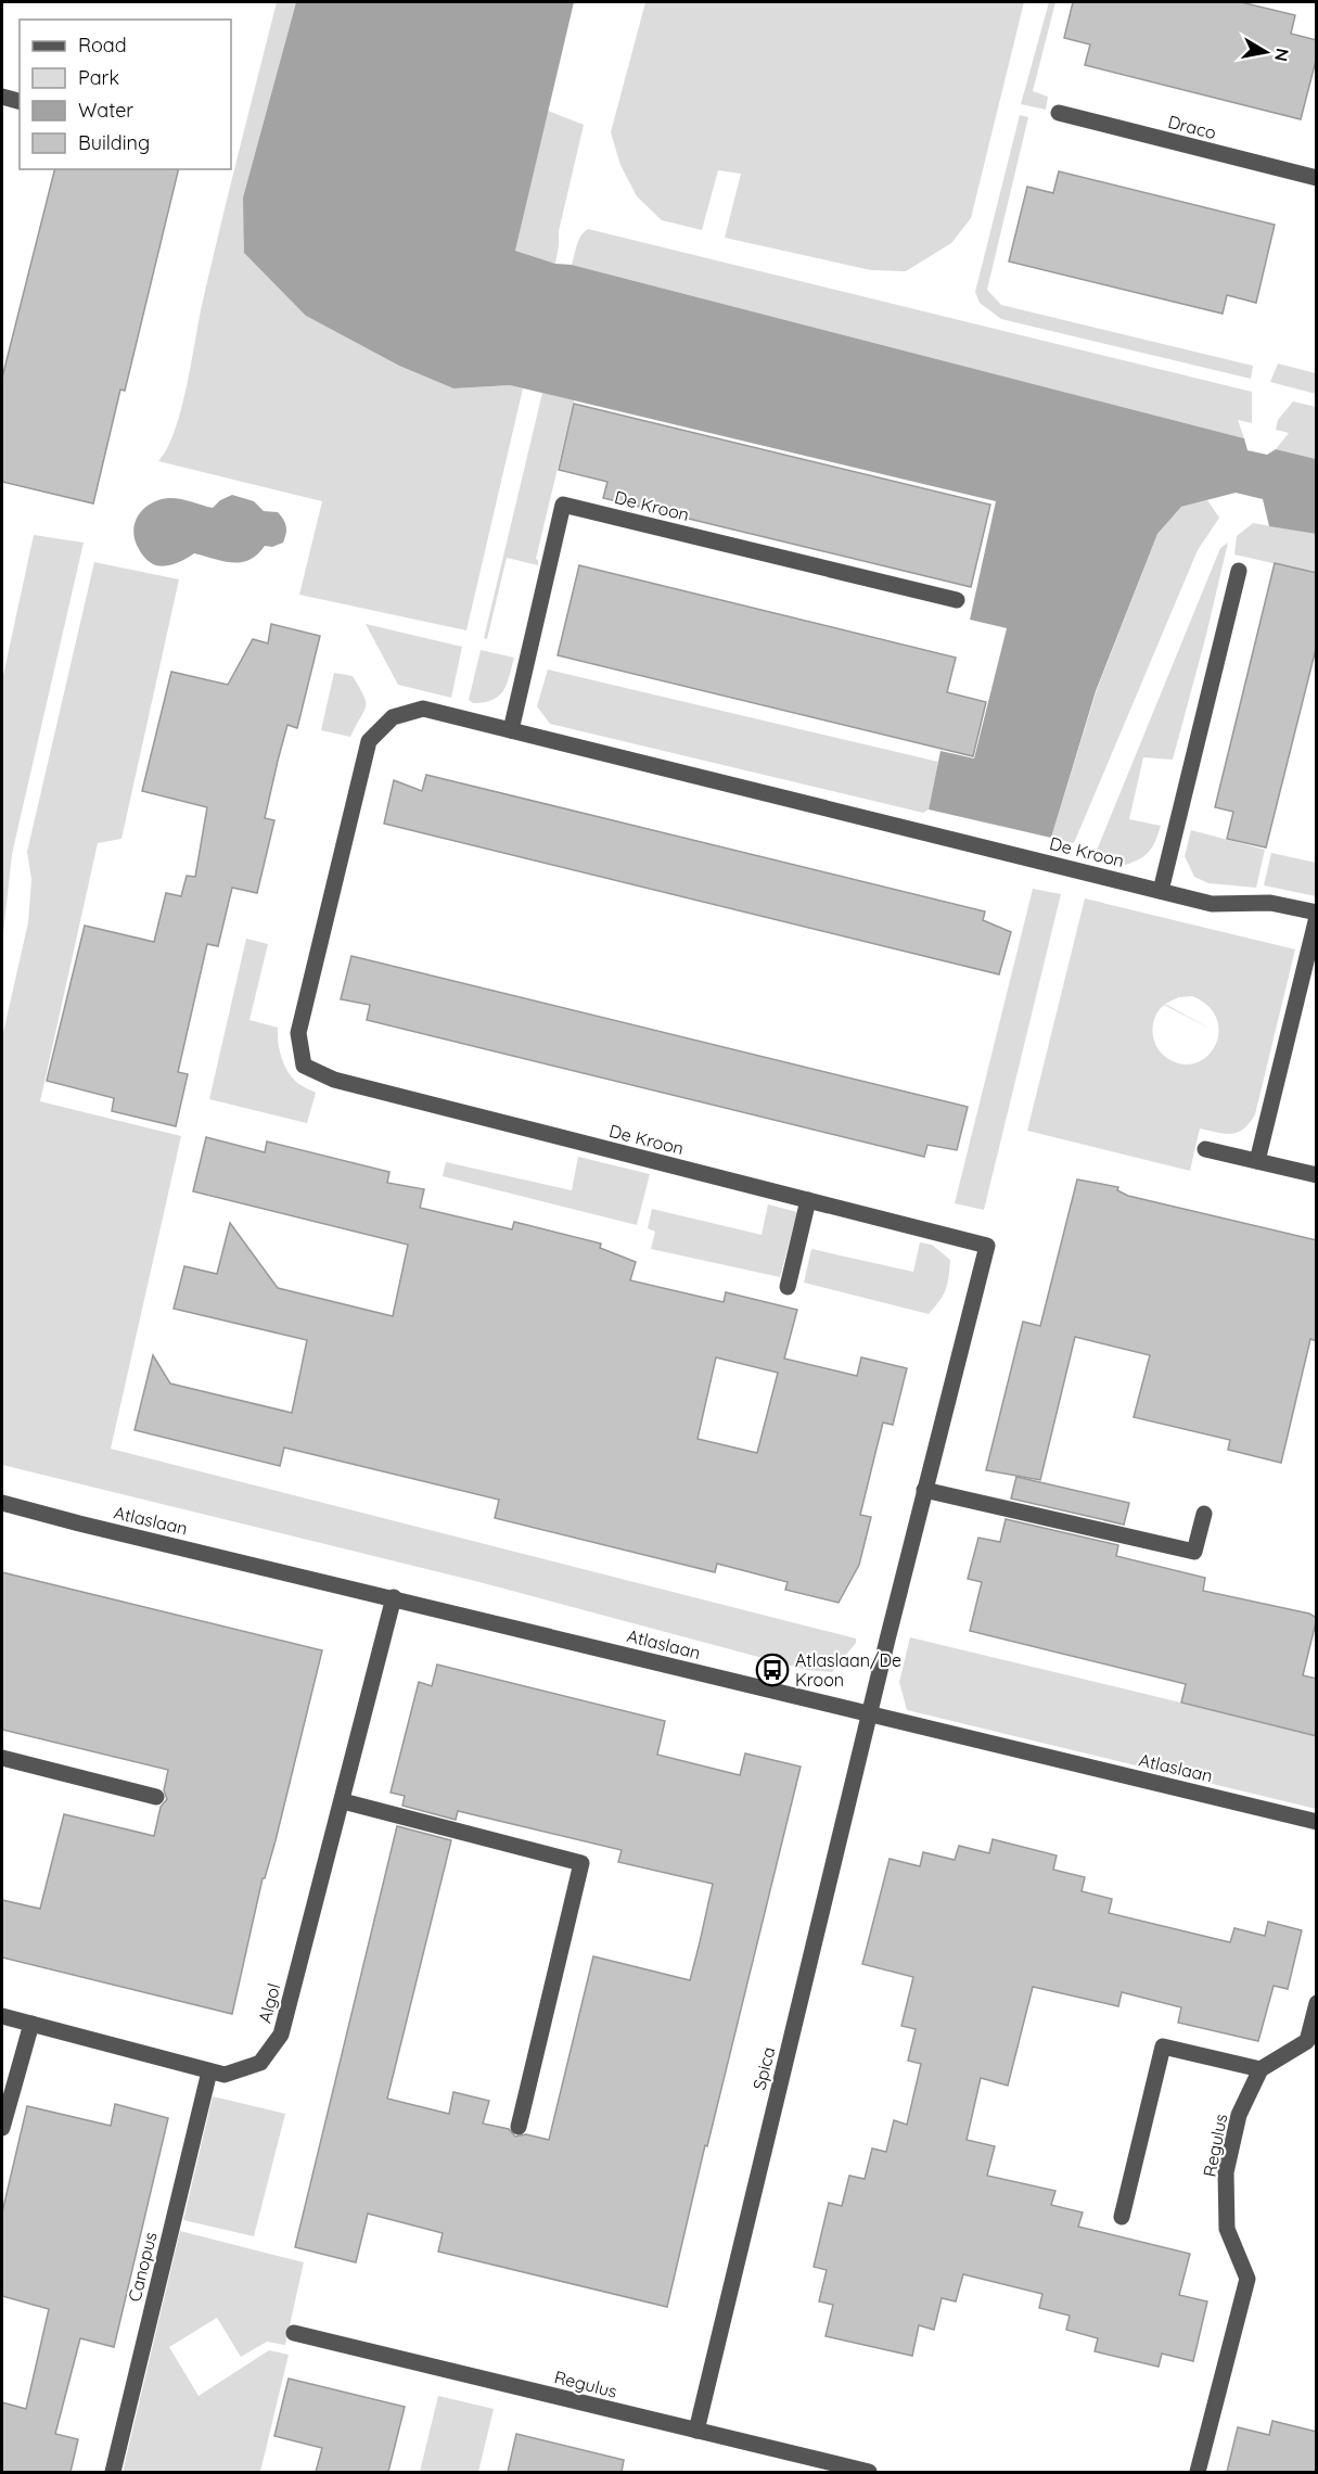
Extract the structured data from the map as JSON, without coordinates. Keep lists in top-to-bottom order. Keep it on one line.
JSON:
{"streets":{"street":["Draco","De Kroon","Atlaslaan","Algol","Spica","Regulus","Canopus"]},"crossings":[["De Kroon","Atlaslaan"],["De Kroon","Spica"],["Atlaslaan","Algol"],["Atlaslaan","Spica"],["Algol","Canopus"],["Spica","Regulus"]],"places":{"bus stop":["Atlaslaan/De Kroon"]},"legend":["Road","Park","Water","Building"],"north":"right"}
